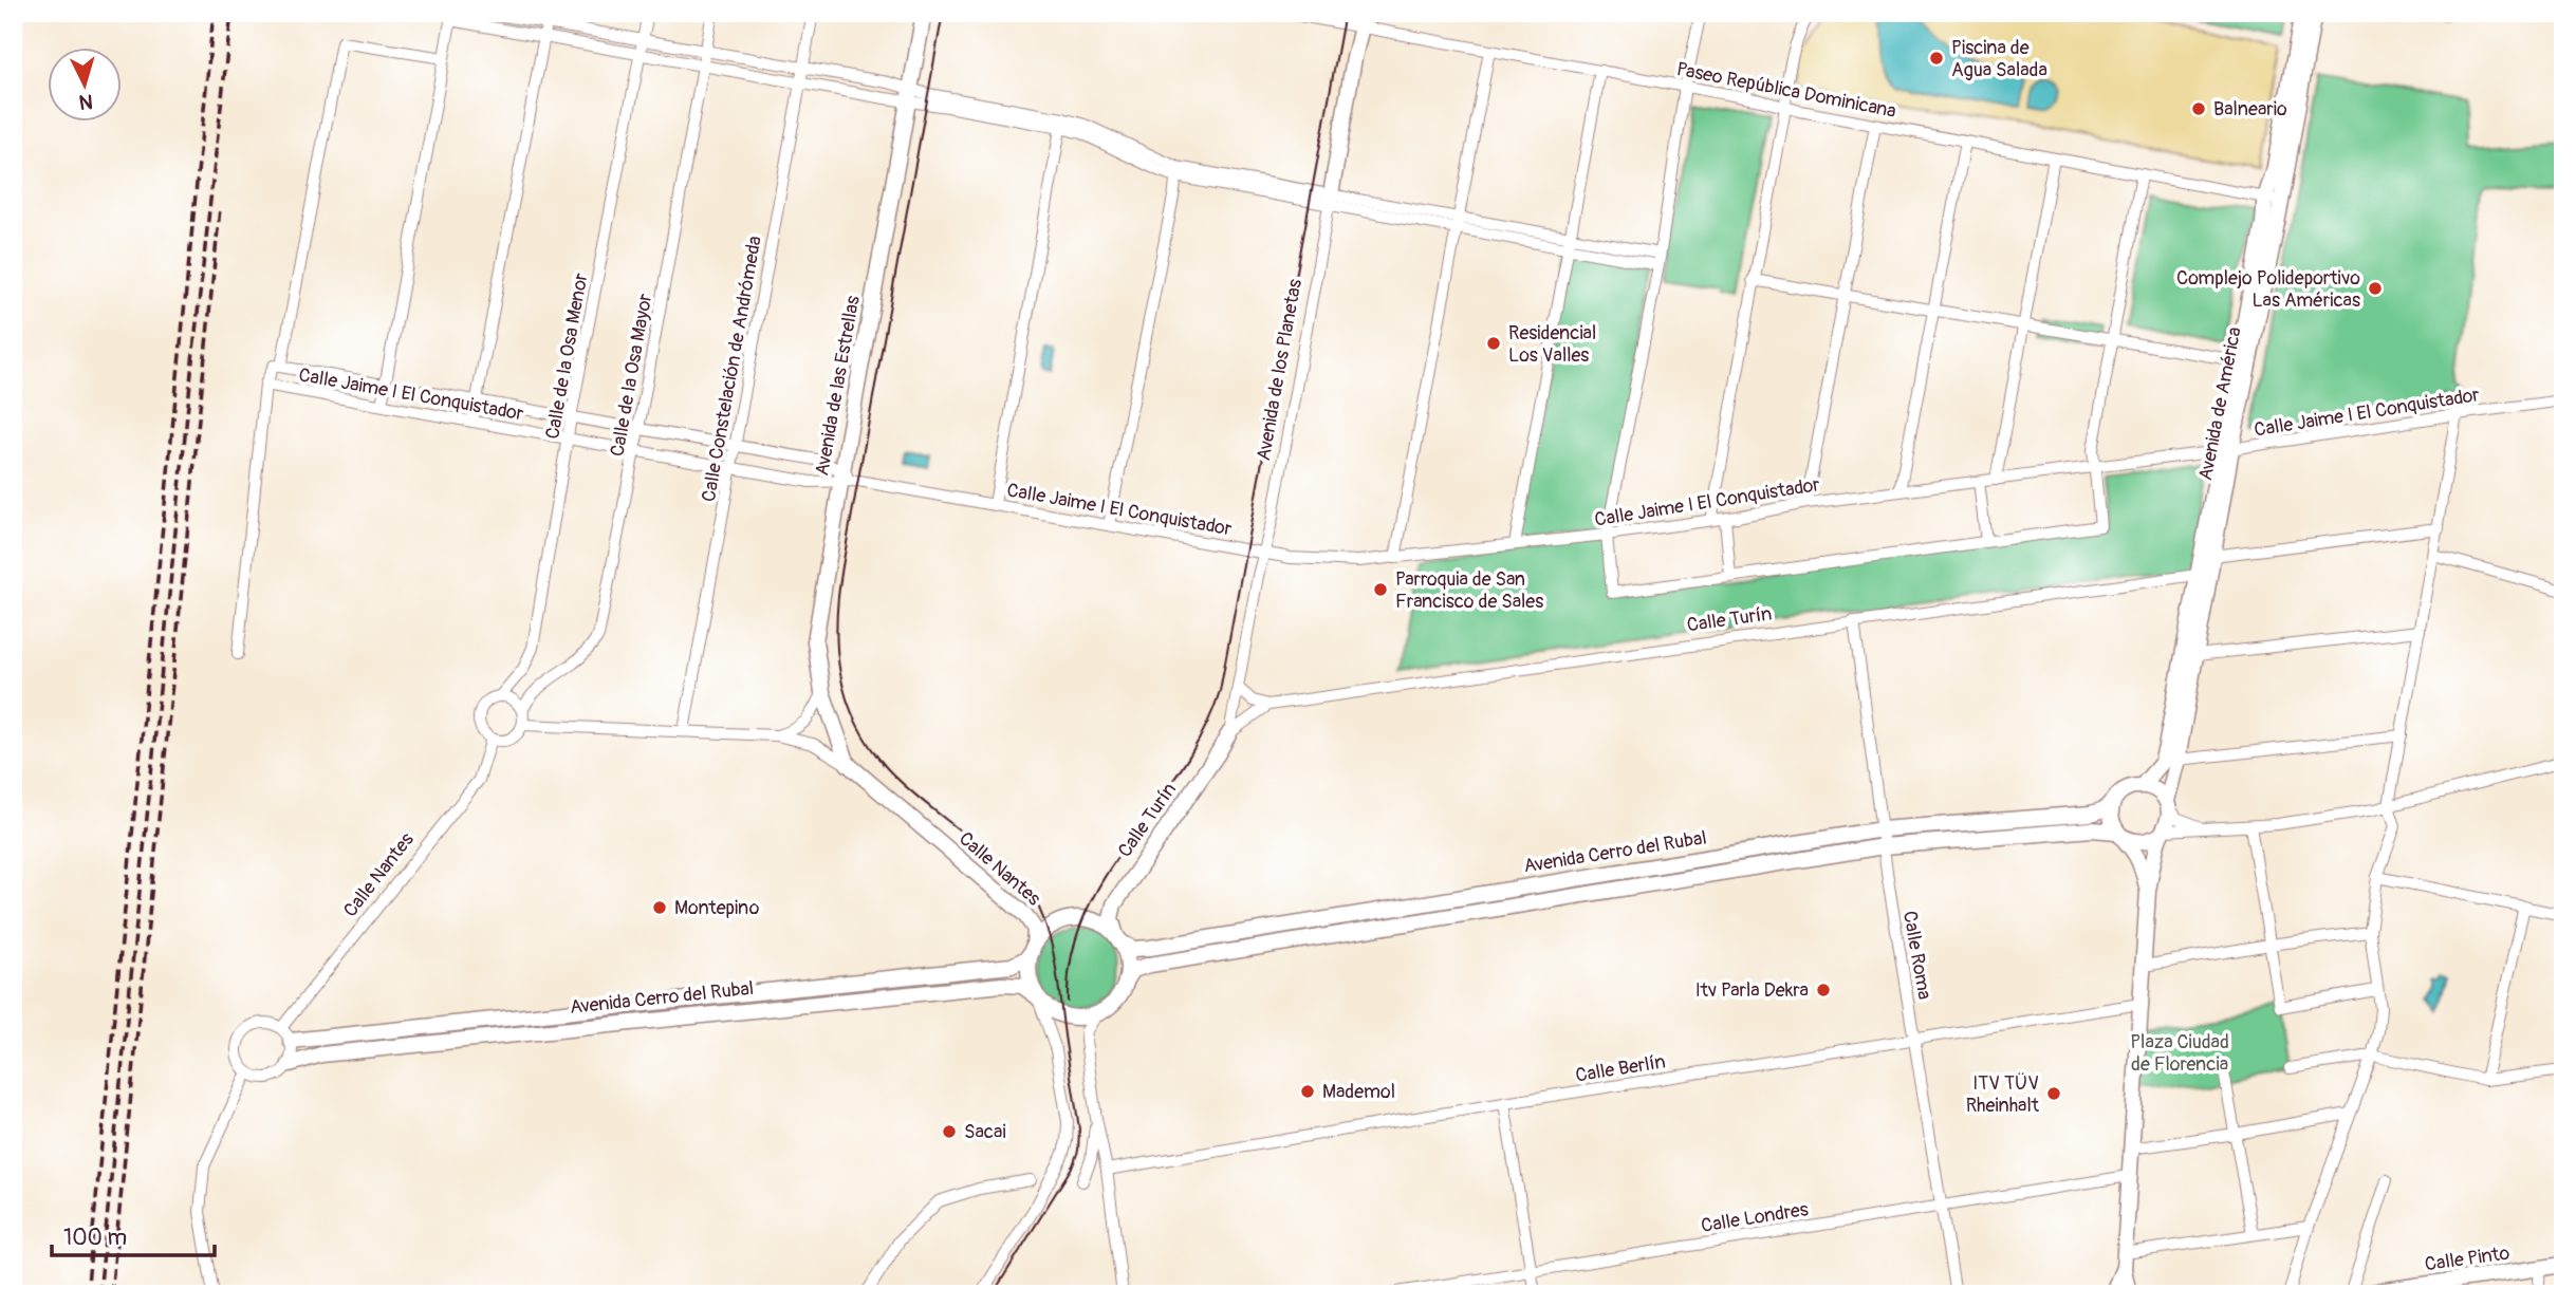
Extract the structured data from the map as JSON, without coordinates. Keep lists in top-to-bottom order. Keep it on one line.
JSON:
{"streets":{"street":["Paseo República Dominicana","Calle de la Osa Menor","Calle Constelación de Andrómeda","Avenida de los Planetas","Calle de la Osa Mayor","Avenida de las Estrellas","Calle Jaime I El Conquistador","Avenida de América","Calle Turín","Avenida Cerro del Rubal","Calle Nantes","Calle Roma","Calle Berlín","Calle Londres","Calle Pinto"]},"crossings":[["Paseo República Dominicana","Avenida de los Planetas"],["Paseo República Dominicana","Avenida de América"],["Calle de la Osa Menor","Calle de la Osa Mayor"],["Calle de la Osa Menor","Calle Jaime I El Conquistador"],["Calle de la Osa Menor","Calle Nantes"],["Calle Constelación de Andrómeda","Calle Jaime I El Conquistador"],["Calle Constelación de Andrómeda","Calle Nantes"],["Avenida de los Planetas","Calle Jaime I El Conquistador"],["Avenida de los Planetas","Calle Turín"],["Calle de la Osa Mayor","Calle Jaime I El Conquistador"],["Calle de la Osa Mayor","Calle Nantes"],["Avenida de las Estrellas","Calle Jaime I El Conquistador"],["Avenida de las Estrellas","Calle Nantes"],["Calle Jaime I El Conquistador","Avenida de América"],["Avenida de América","Calle Turín"],["Avenida de América","Avenida Cerro del Rubal"],["Calle Turín","Avenida Cerro del Rubal"],["Calle Turín","Calle Nantes"],["Calle Turín","Calle Roma"],["Avenida Cerro del Rubal","Calle Nantes"],["Avenida Cerro del Rubal","Calle Roma"],["Calle Roma","Calle Berlín"],["Calle Roma","Calle Londres"]],"parks":["Plaza Ciudad de Florencia"],"places":["Piscina de Agua Salada","Balneario","Complejo Polideportivo Las Américas","Residencial Los Valles","Parroquia de San Francisco de Sales","Montepino","Itv Parla Dekra","Mademol","ITV TÜV Rheinhalt","Sacai"],"scale_bar":"100 m","north":"bottom"}
